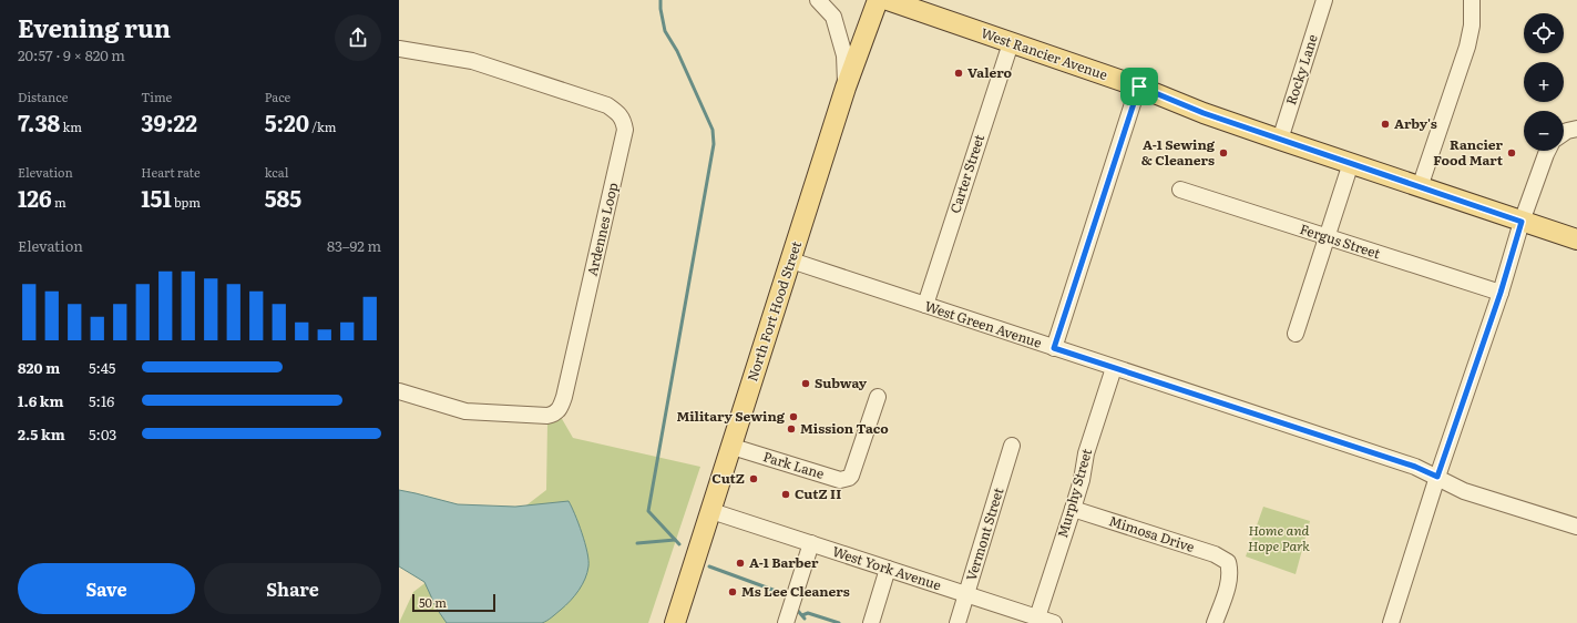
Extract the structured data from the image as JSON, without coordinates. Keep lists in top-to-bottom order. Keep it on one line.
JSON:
{"streets":{"main road":["West Rancier Avenue","North Fort Hood Street"],"street":["Rocky Lane","Carter Street","Ardennes Loop","Fergus Street","West Green Avenue","Park Lane","Murphy Street","Vermont Street","Mimosa Drive","West York Avenue"]},"crossings":[["West Rancier Avenue","Rocky Lane"],["West Rancier Avenue","Carter Street"],["Carter Street","West Green Avenue"],["North Fort Hood Street","West Green Avenue"],["North Fort Hood Street","Park Lane"],["North Fort Hood Street","West York Avenue"],["West Green Avenue","Murphy Street"],["Murphy Street","Mimosa Drive"],["Murphy Street","West York Avenue"],["Vermont Street","West York Avenue"]],"parks":["Home and Hope Park"],"places":["Valero","Arby's","A-1 Sewing & Cleaners","Rancier Food Mart","Subway","Military Sewing","Mission Taco","CutZ","CutZ II","A-1 Barber","Ms Lee Cleaners"],"scale_bar":"50 m","page":{"heading":["Evening run","20:57 · 9 × 820 m"],"map_buttons":["+","−"],"stats":[["Distance","7.38 km"],["Time","39:22"],["Pace","5:20 /km"],["Elevation","126 m"],["Heart rate","151 bpm"],["kcal","585"]],"chart":["Elevation","83–92 m"],"list":[{"name":"820 m","note":"5:45"},{"name":"1.6 km","note":"5:16"},{"name":"2.5 km","note":"5:03"}],"buttons":["Save","Share"],"scale":"50 m"}}
